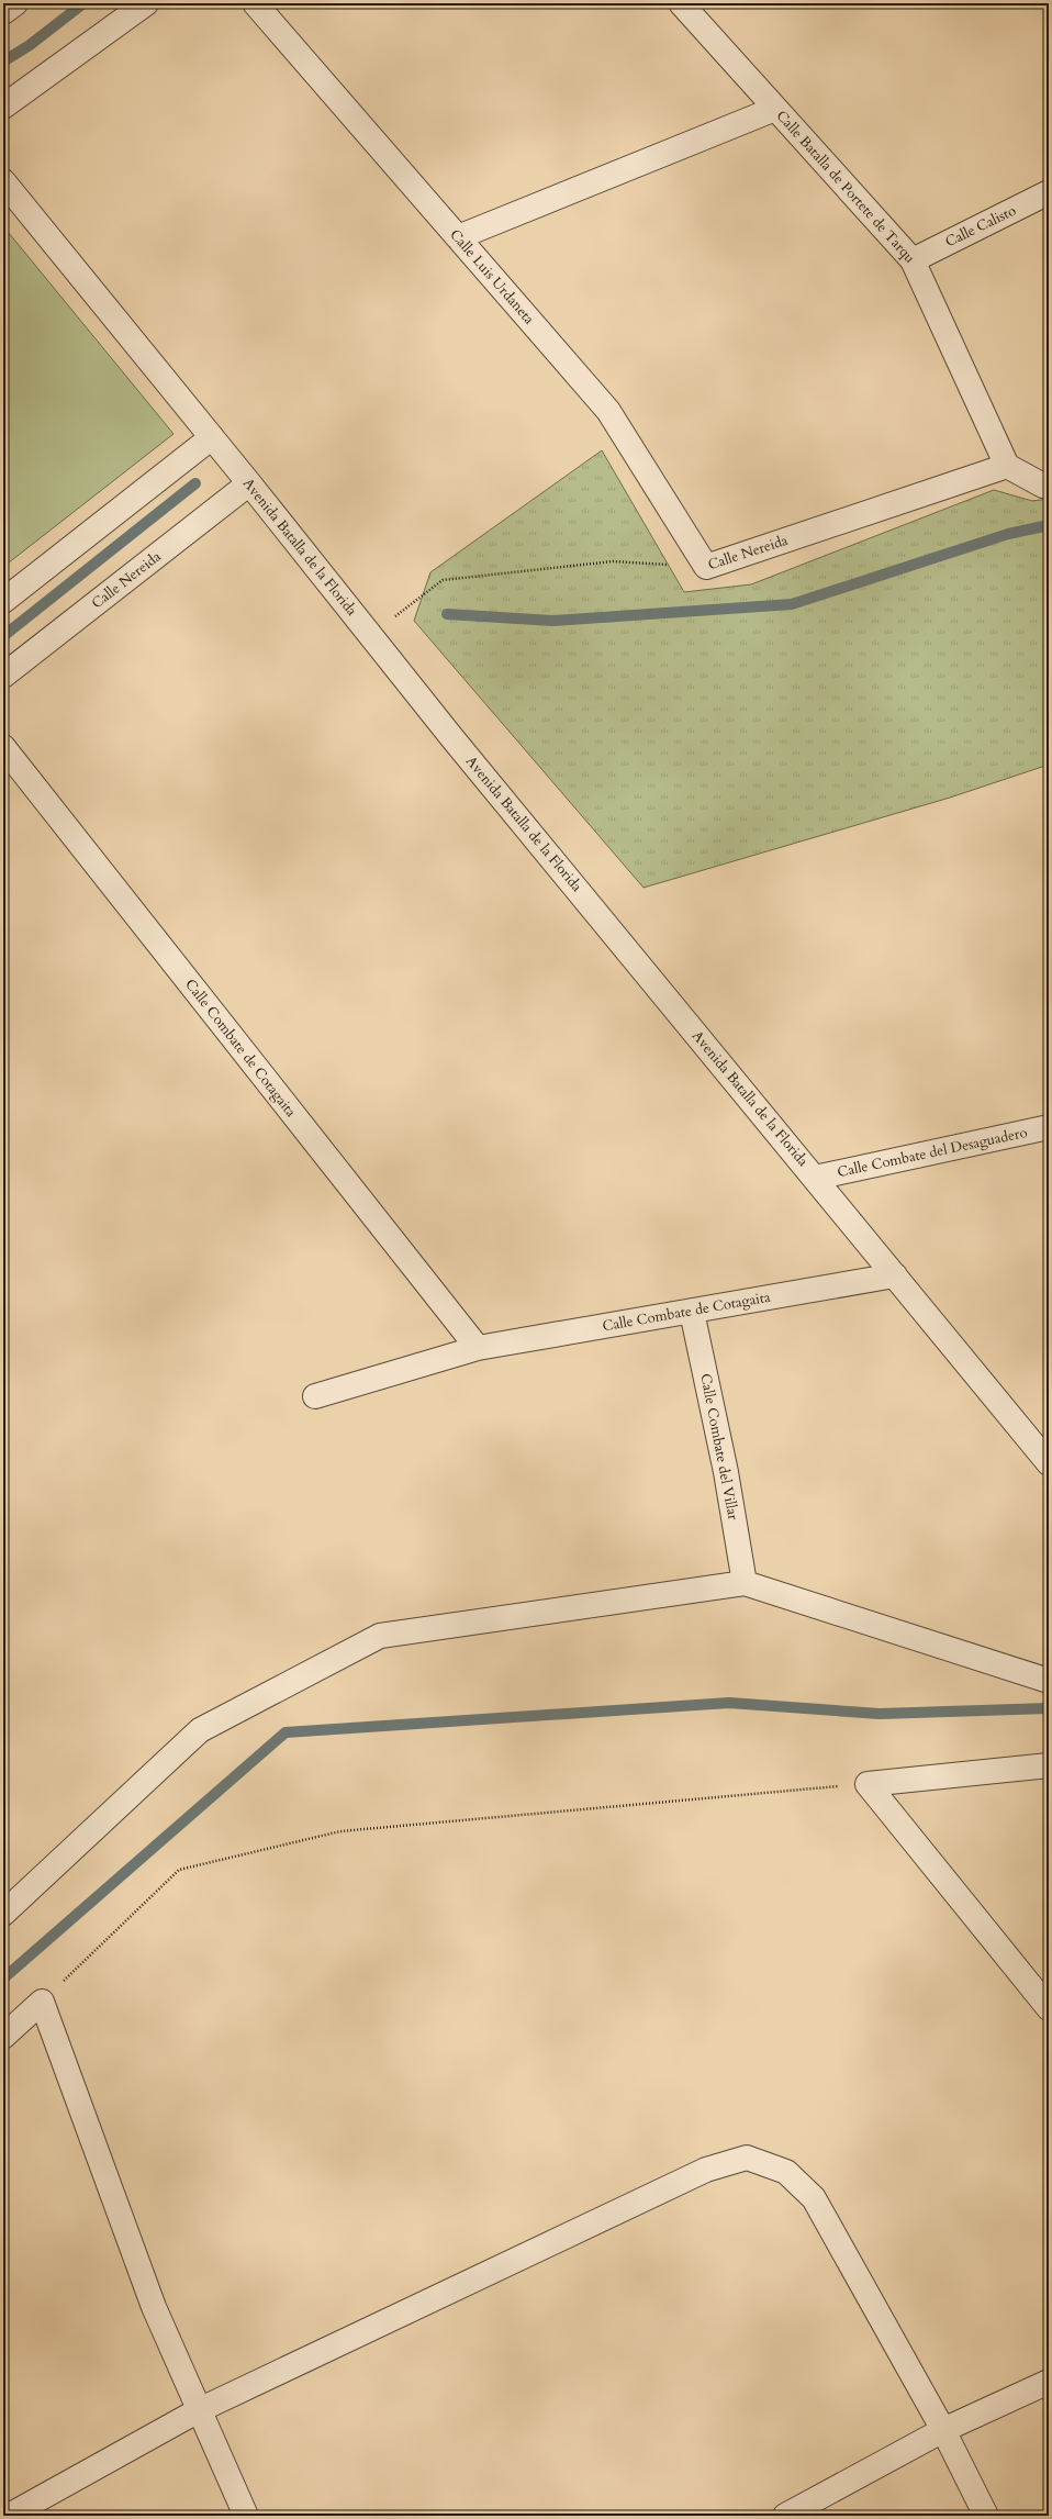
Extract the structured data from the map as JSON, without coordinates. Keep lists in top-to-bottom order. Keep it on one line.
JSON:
{"streets":{"street":["Calle Batalla de Portete de Tarqu","Calle Calisto","Calle Luis Urdaneta","Avenida Batalla de la Florida","Calle Nereida","Calle Combate de Cotagaita","Calle Combate del Desaguadero","Calle Combate del Villar"]},"crossings":[["Calle Batalla de Portete de Tarqu","Calle Calisto"],["Calle Batalla de Portete de Tarqu","Calle Nereida"],["Calle Luis Urdaneta","Calle Nereida"],["Avenida Batalla de la Florida","Calle Nereida"],["Avenida Batalla de la Florida","Calle Combate de Cotagaita"],["Avenida Batalla de la Florida","Calle Combate del Desaguadero"],["Calle Combate de Cotagaita","Calle Combate del Villar"]]}
